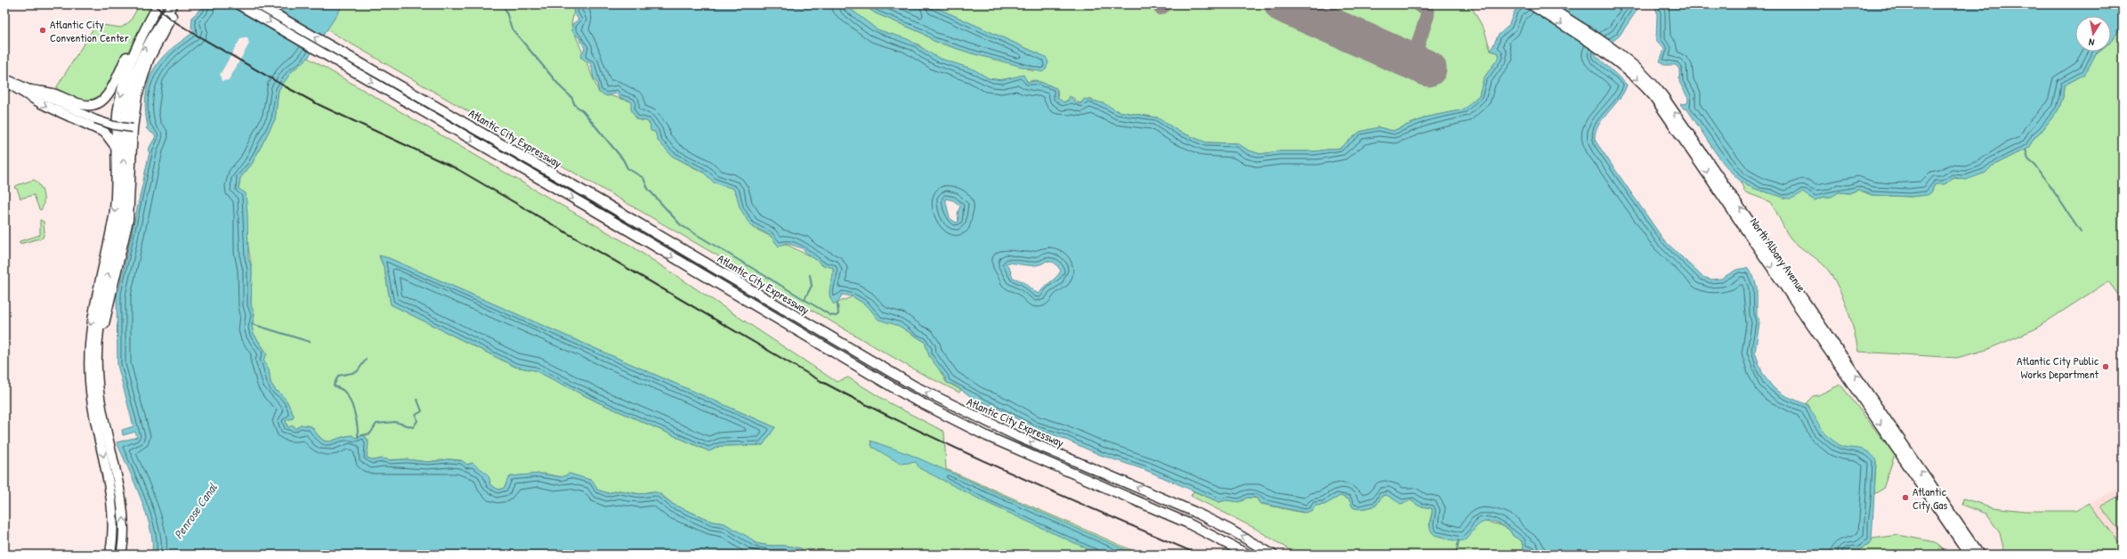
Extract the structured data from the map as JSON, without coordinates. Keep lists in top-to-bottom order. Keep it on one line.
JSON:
{"streets":{"highway":["Atlantic City Expressway","North Albany Avenue"]},"water":["Penrose Canal"],"places":["Atlantic City Convention Center","Atlantic City Public Works Department","Atlantic City Gas"],"north":"bottom"}
